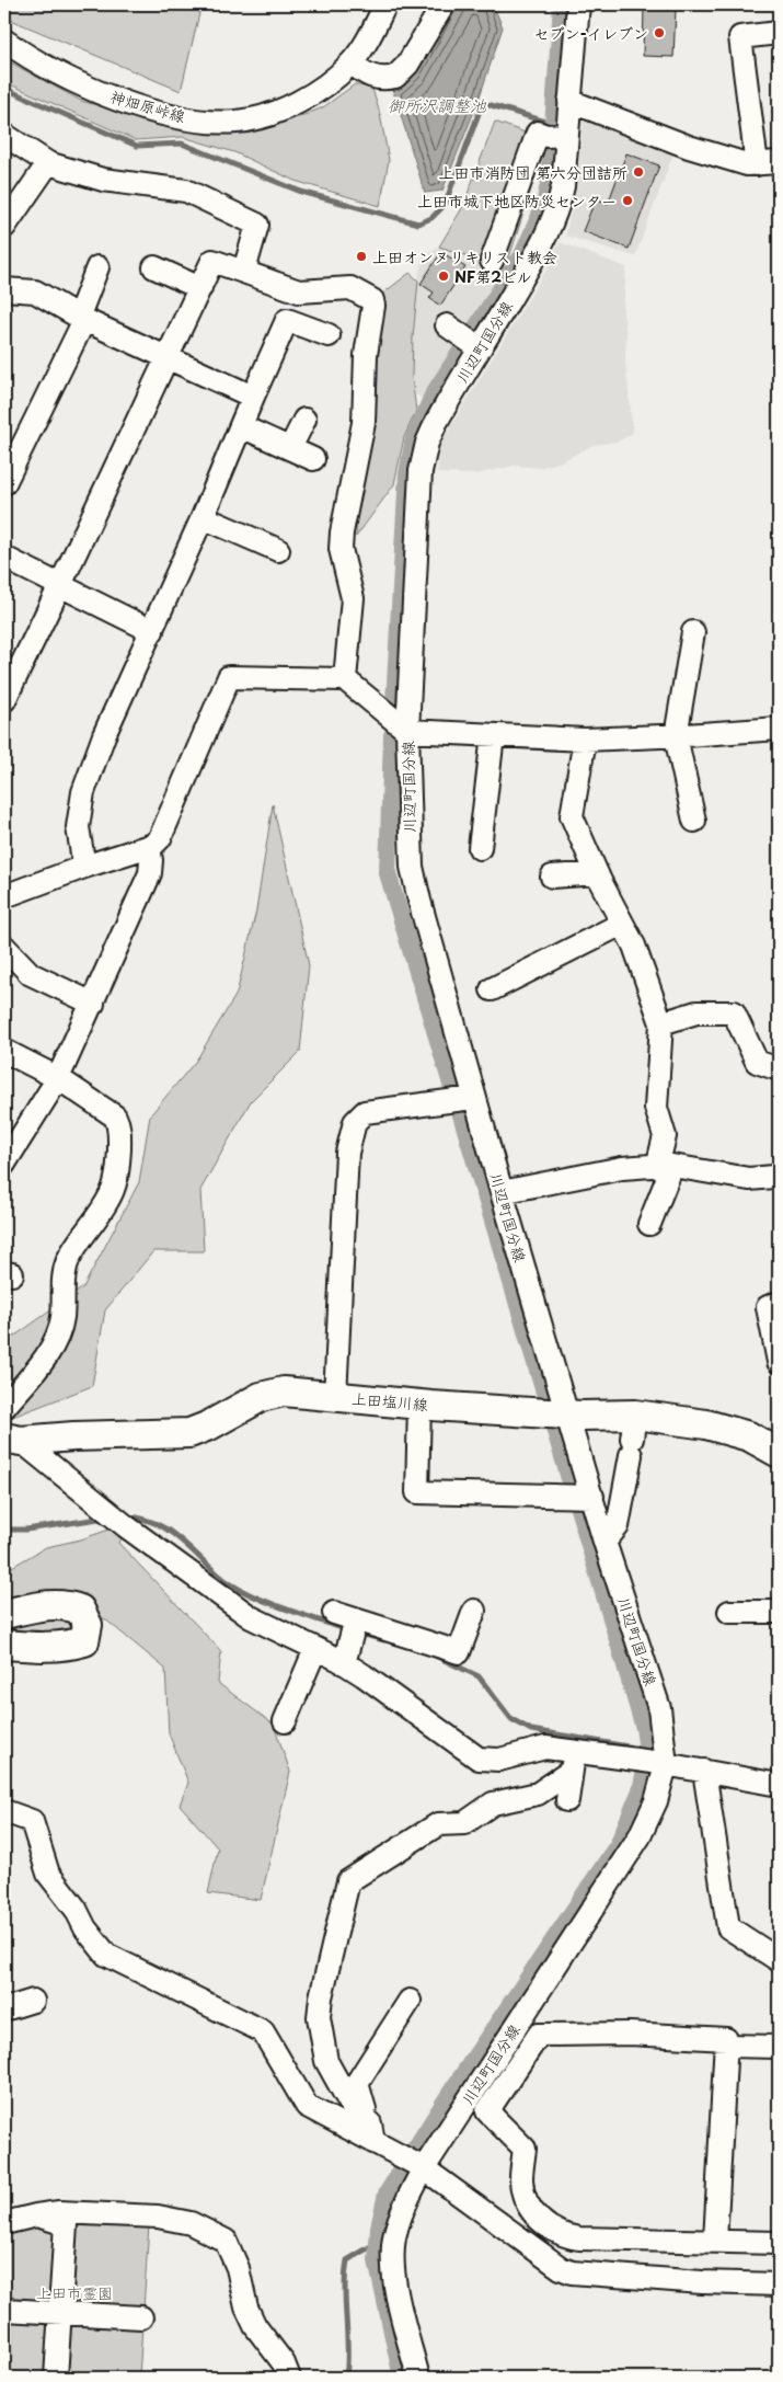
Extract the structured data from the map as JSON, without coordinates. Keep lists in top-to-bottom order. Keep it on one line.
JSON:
{"streets":{"main road":["上田塩川線"],"street":["神畑原峠線","川辺町国分線"]},"crossings":[["川辺町国分線","上田塩川線"]],"water":["御所沢調整池"],"parks":["上田市霊園"],"places":["セブン-イレブン","上田市消防団 第六分団詰所","上田市城下地区防災センター","上田オンヌリキリスト教会","NF第2ビル"]}
